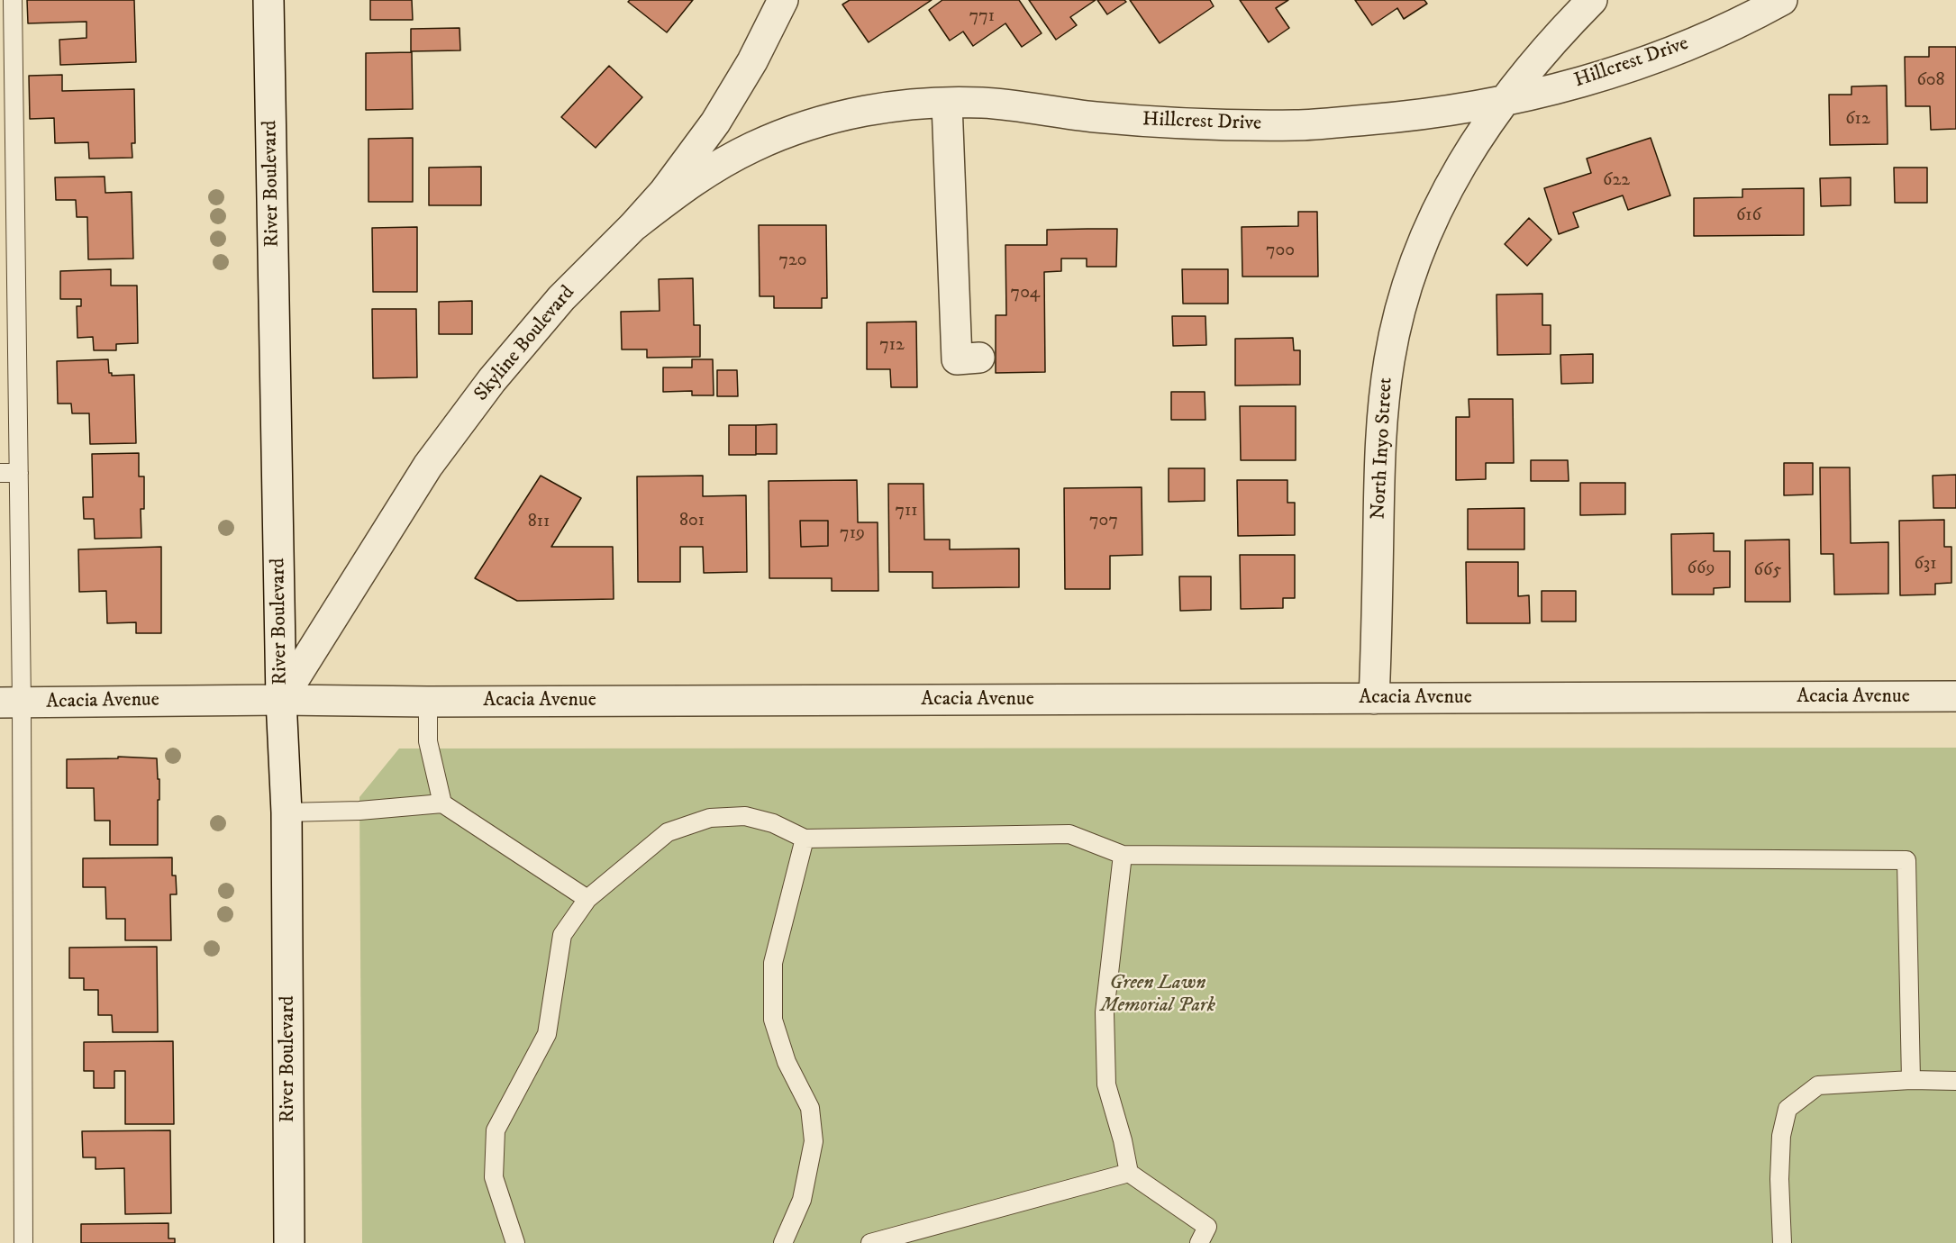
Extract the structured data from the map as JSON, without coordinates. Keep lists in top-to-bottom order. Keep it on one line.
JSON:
{"streets":{"street":["Hillcrest Drive","River Boulevard","Skyline Boulevard","North Inyo Street","Acacia Avenue"]},"crossings":[["Hillcrest Drive","Skyline Boulevard"],["Hillcrest Drive","North Inyo Street"],["River Boulevard","Skyline Boulevard"],["River Boulevard","Acacia Avenue"],["Skyline Boulevard","Acacia Avenue"],["North Inyo Street","Acacia Avenue"]],"parks":["Green Lawn Memorial Park"],"house_numbers":["771","608","612","622","616","700","720","704","712","711","801","707","811","719","631","669","665"]}
